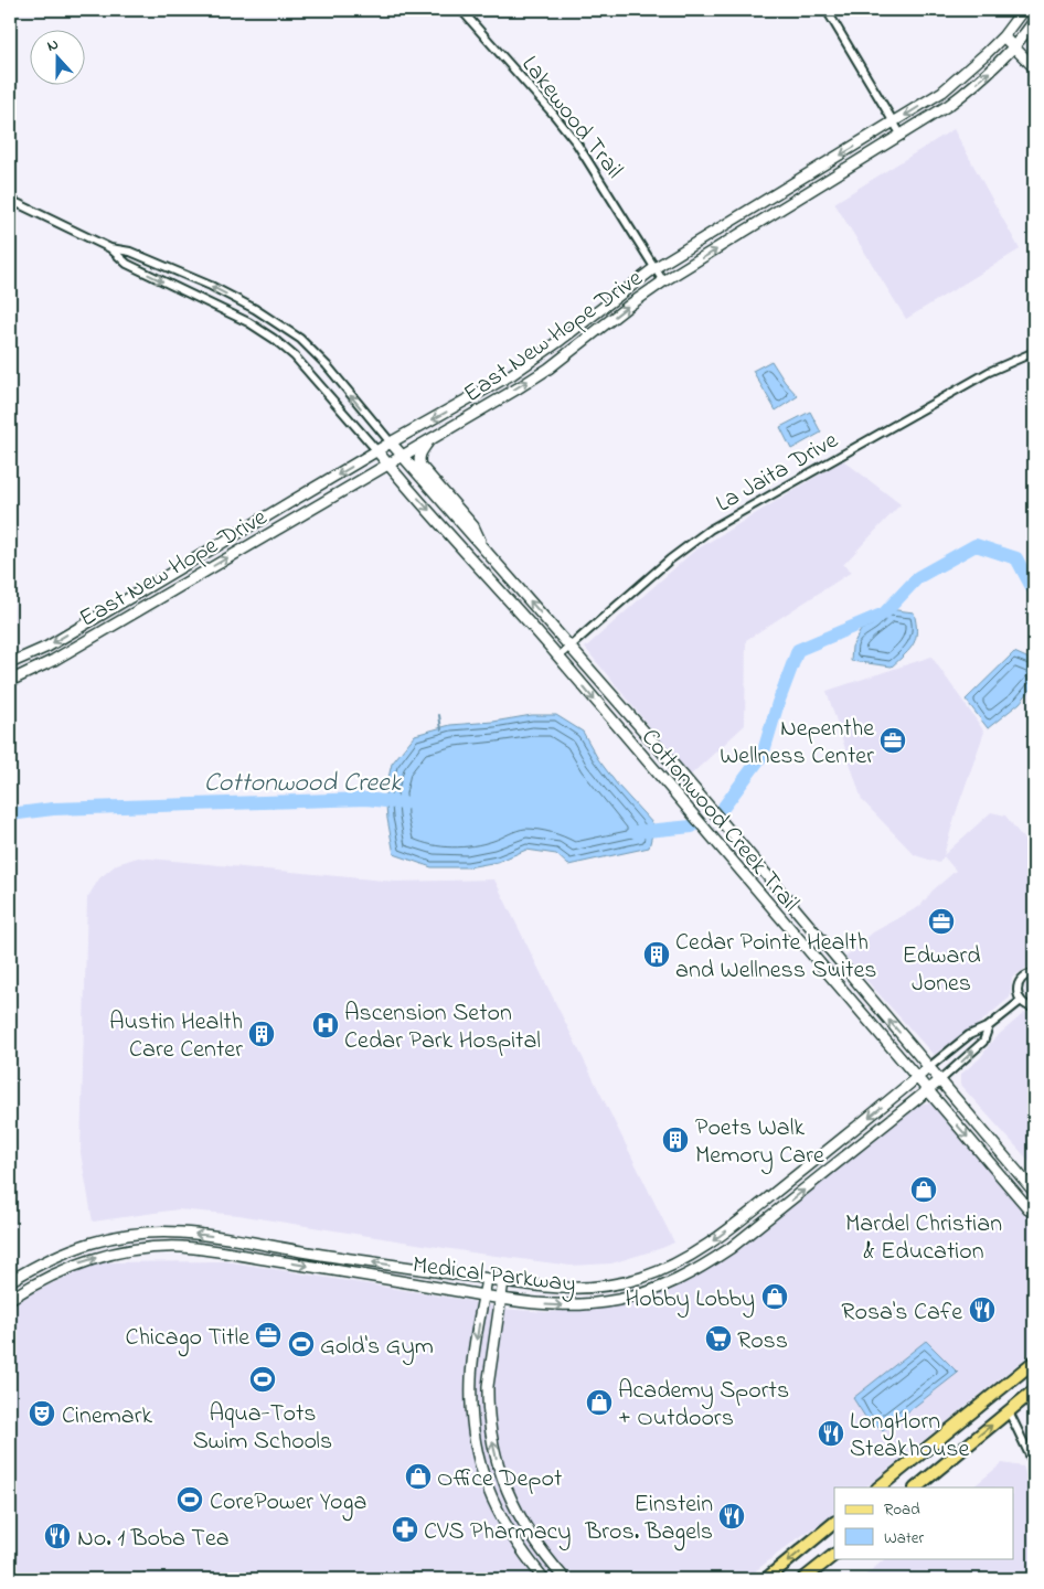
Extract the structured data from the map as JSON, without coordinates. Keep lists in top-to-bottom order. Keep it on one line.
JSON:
{"streets":{"street":["Lakewood Trail","East New Hope Drive","La Jaita Drive","Cottonwood Creek Trail","Medical Parkway"]},"crossings":[["Lakewood Trail","East New Hope Drive"],["East New Hope Drive","Cottonwood Creek Trail"],["La Jaita Drive","Cottonwood Creek Trail"],["Cottonwood Creek Trail","Medical Parkway"]],"water":["Cottonwood Creek"],"places":{"office":["Nepenthe Wellness Center","Edward Jones","Chicago Title"],"building":["Cedar Pointe Health and Wellness Suites","Austin Health Care Center","Poets Walk Memory Care"],"hospital":["Ascension Seton Cedar Park Hospital"],"shop":["Mardel Christian & Education","Hobby Lobby","Academy Sports + Outdoors","Office Depot"],"restaurant":["Rosa's Cafe","LongHorn Steakhouse","Einstein Bros. Bagels","No. 1 Boba Tea"],"supermarket":["Ross"],"sports":["Gold's Gym","Aqua-Tots Swim Schools","CorePower Yoga"],"theatre":["Cinemark"],"pharmacy":["CVS Pharmacy"]},"legend":["Road","Water"],"north":"top"}
